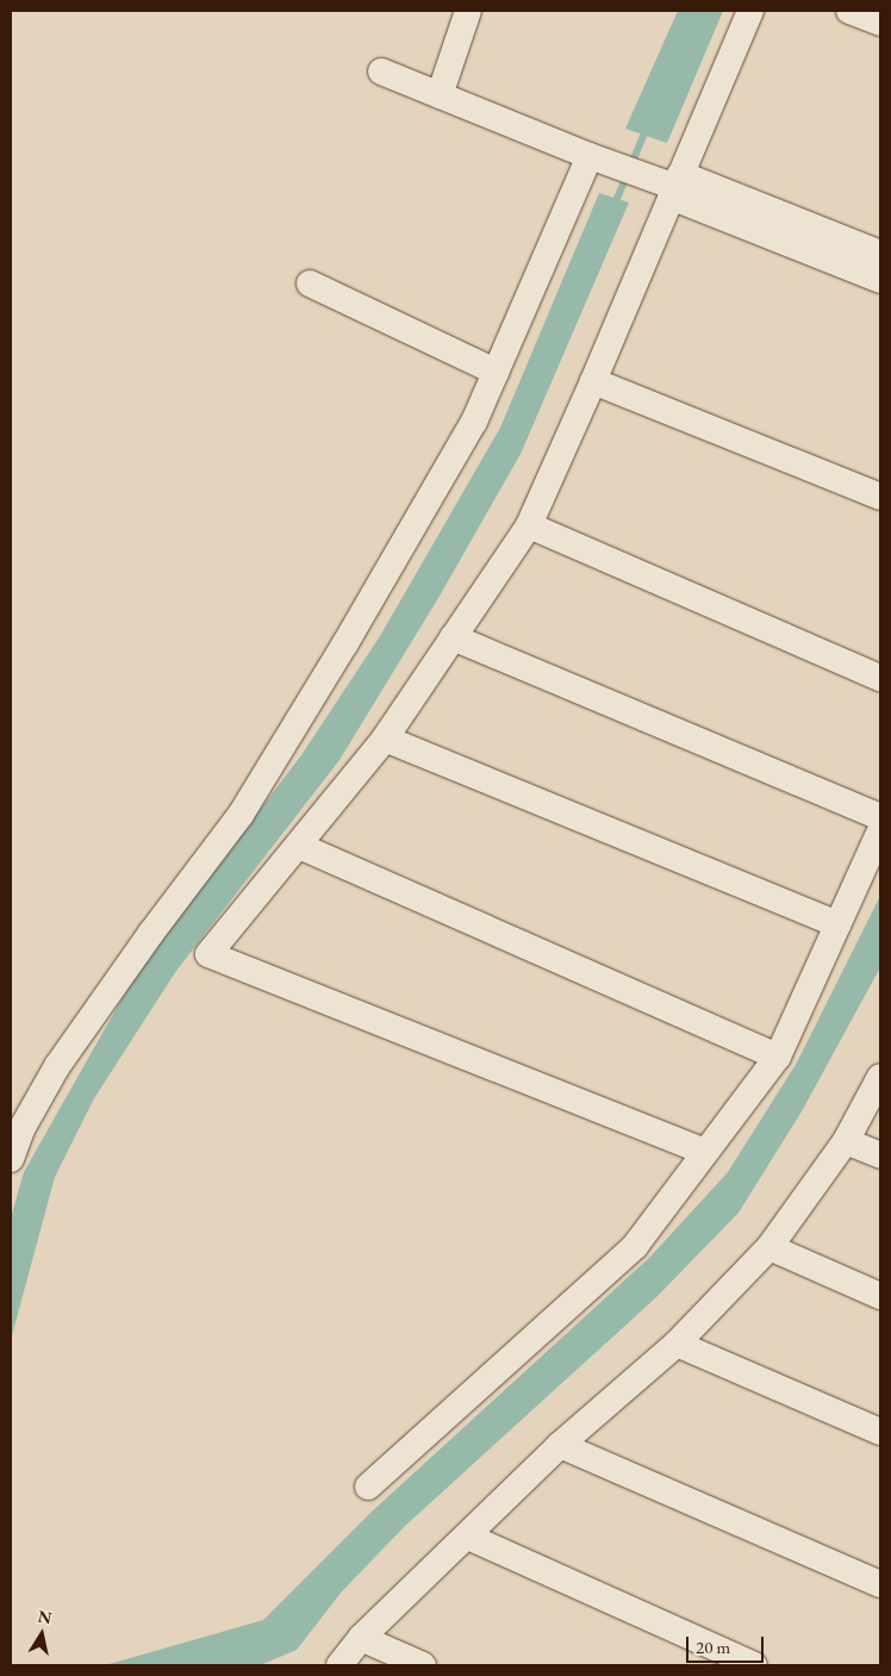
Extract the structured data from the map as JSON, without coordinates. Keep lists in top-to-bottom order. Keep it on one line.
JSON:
{"scale_bar":"20 m","north":"top"}
